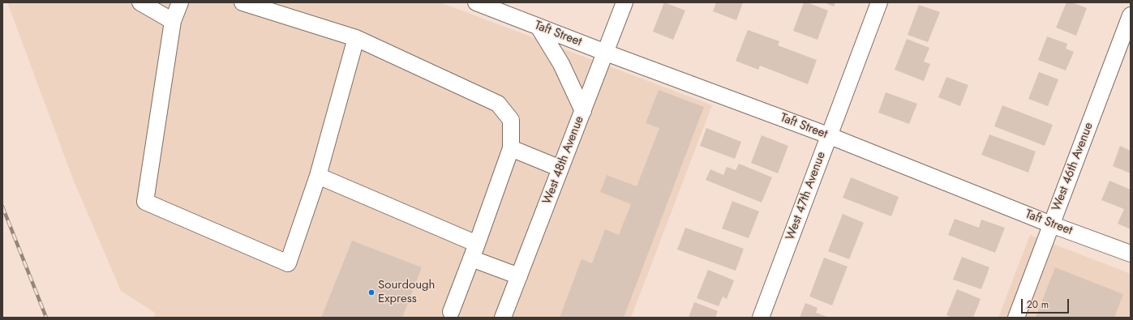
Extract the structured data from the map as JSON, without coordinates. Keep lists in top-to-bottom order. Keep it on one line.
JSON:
{"streets":{"street":["Taft Street","West 48th Avenue","West 46th Avenue","West 47th Avenue"]},"crossings":[["Taft Street","West 48th Avenue"],["Taft Street","West 46th Avenue"],["Taft Street","West 47th Avenue"]],"places":["Sourdough Express"],"scale_bar":"20 m"}
